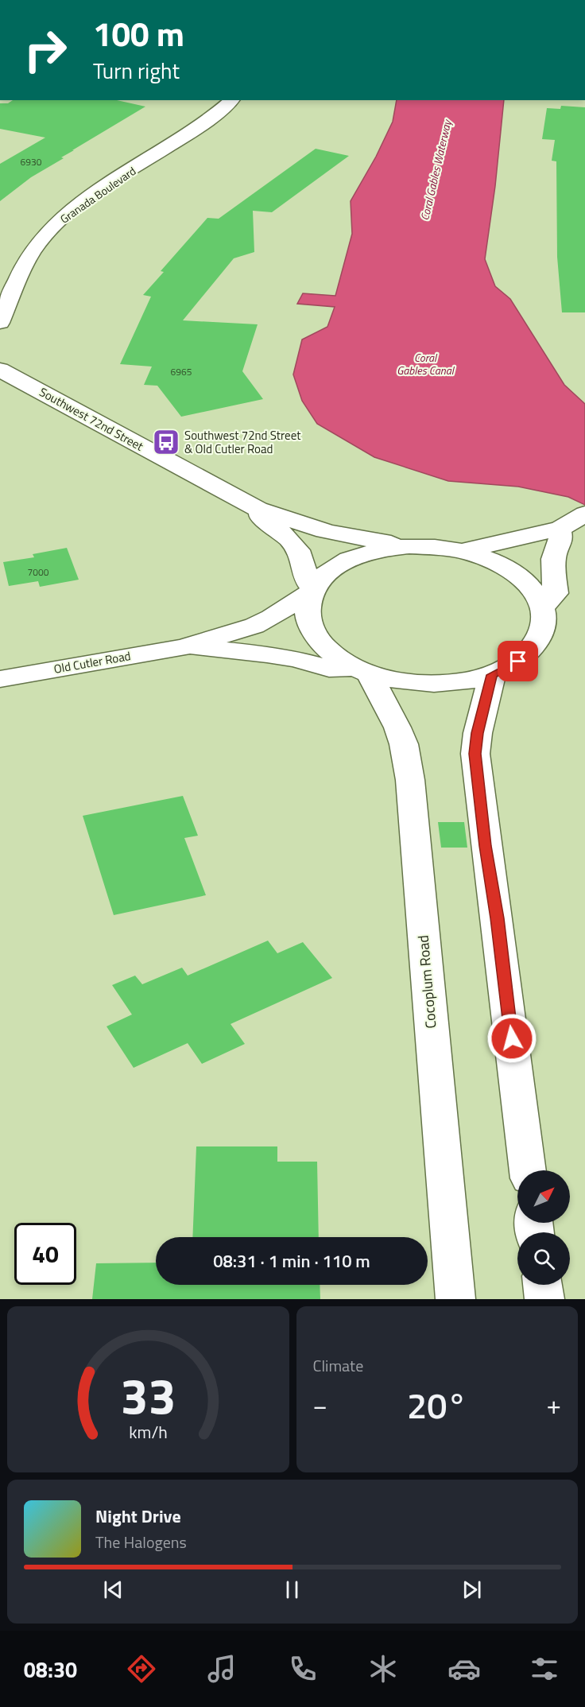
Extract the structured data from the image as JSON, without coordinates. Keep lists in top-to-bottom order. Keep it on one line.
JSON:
{"streets":{"main road":["Granada Boulevard","Southwest 72nd Street","Old Cutler Road","Cocoplum Road"]},"crossings":[["Southwest 72nd Street","Old Cutler Road"],["Old Cutler Road","Cocoplum Road"]],"water":["Coral Gables Waterway","Coral Gables Canal"],"places":{"bus stop":["Southwest 72nd Street & Old Cutler Road"]},"house_numbers":["6930","6965","7000"],"north":"top right","page":{"turn":["100 m","Turn right"],"limit":"40","trip":"08:31 · 1 min · 110 m","tile":"Climate","heat":["−","20°","+"],"song":["Night Drive","The Halogens"],"tabs":"08:30","gauge":["33","km/h"]}}
